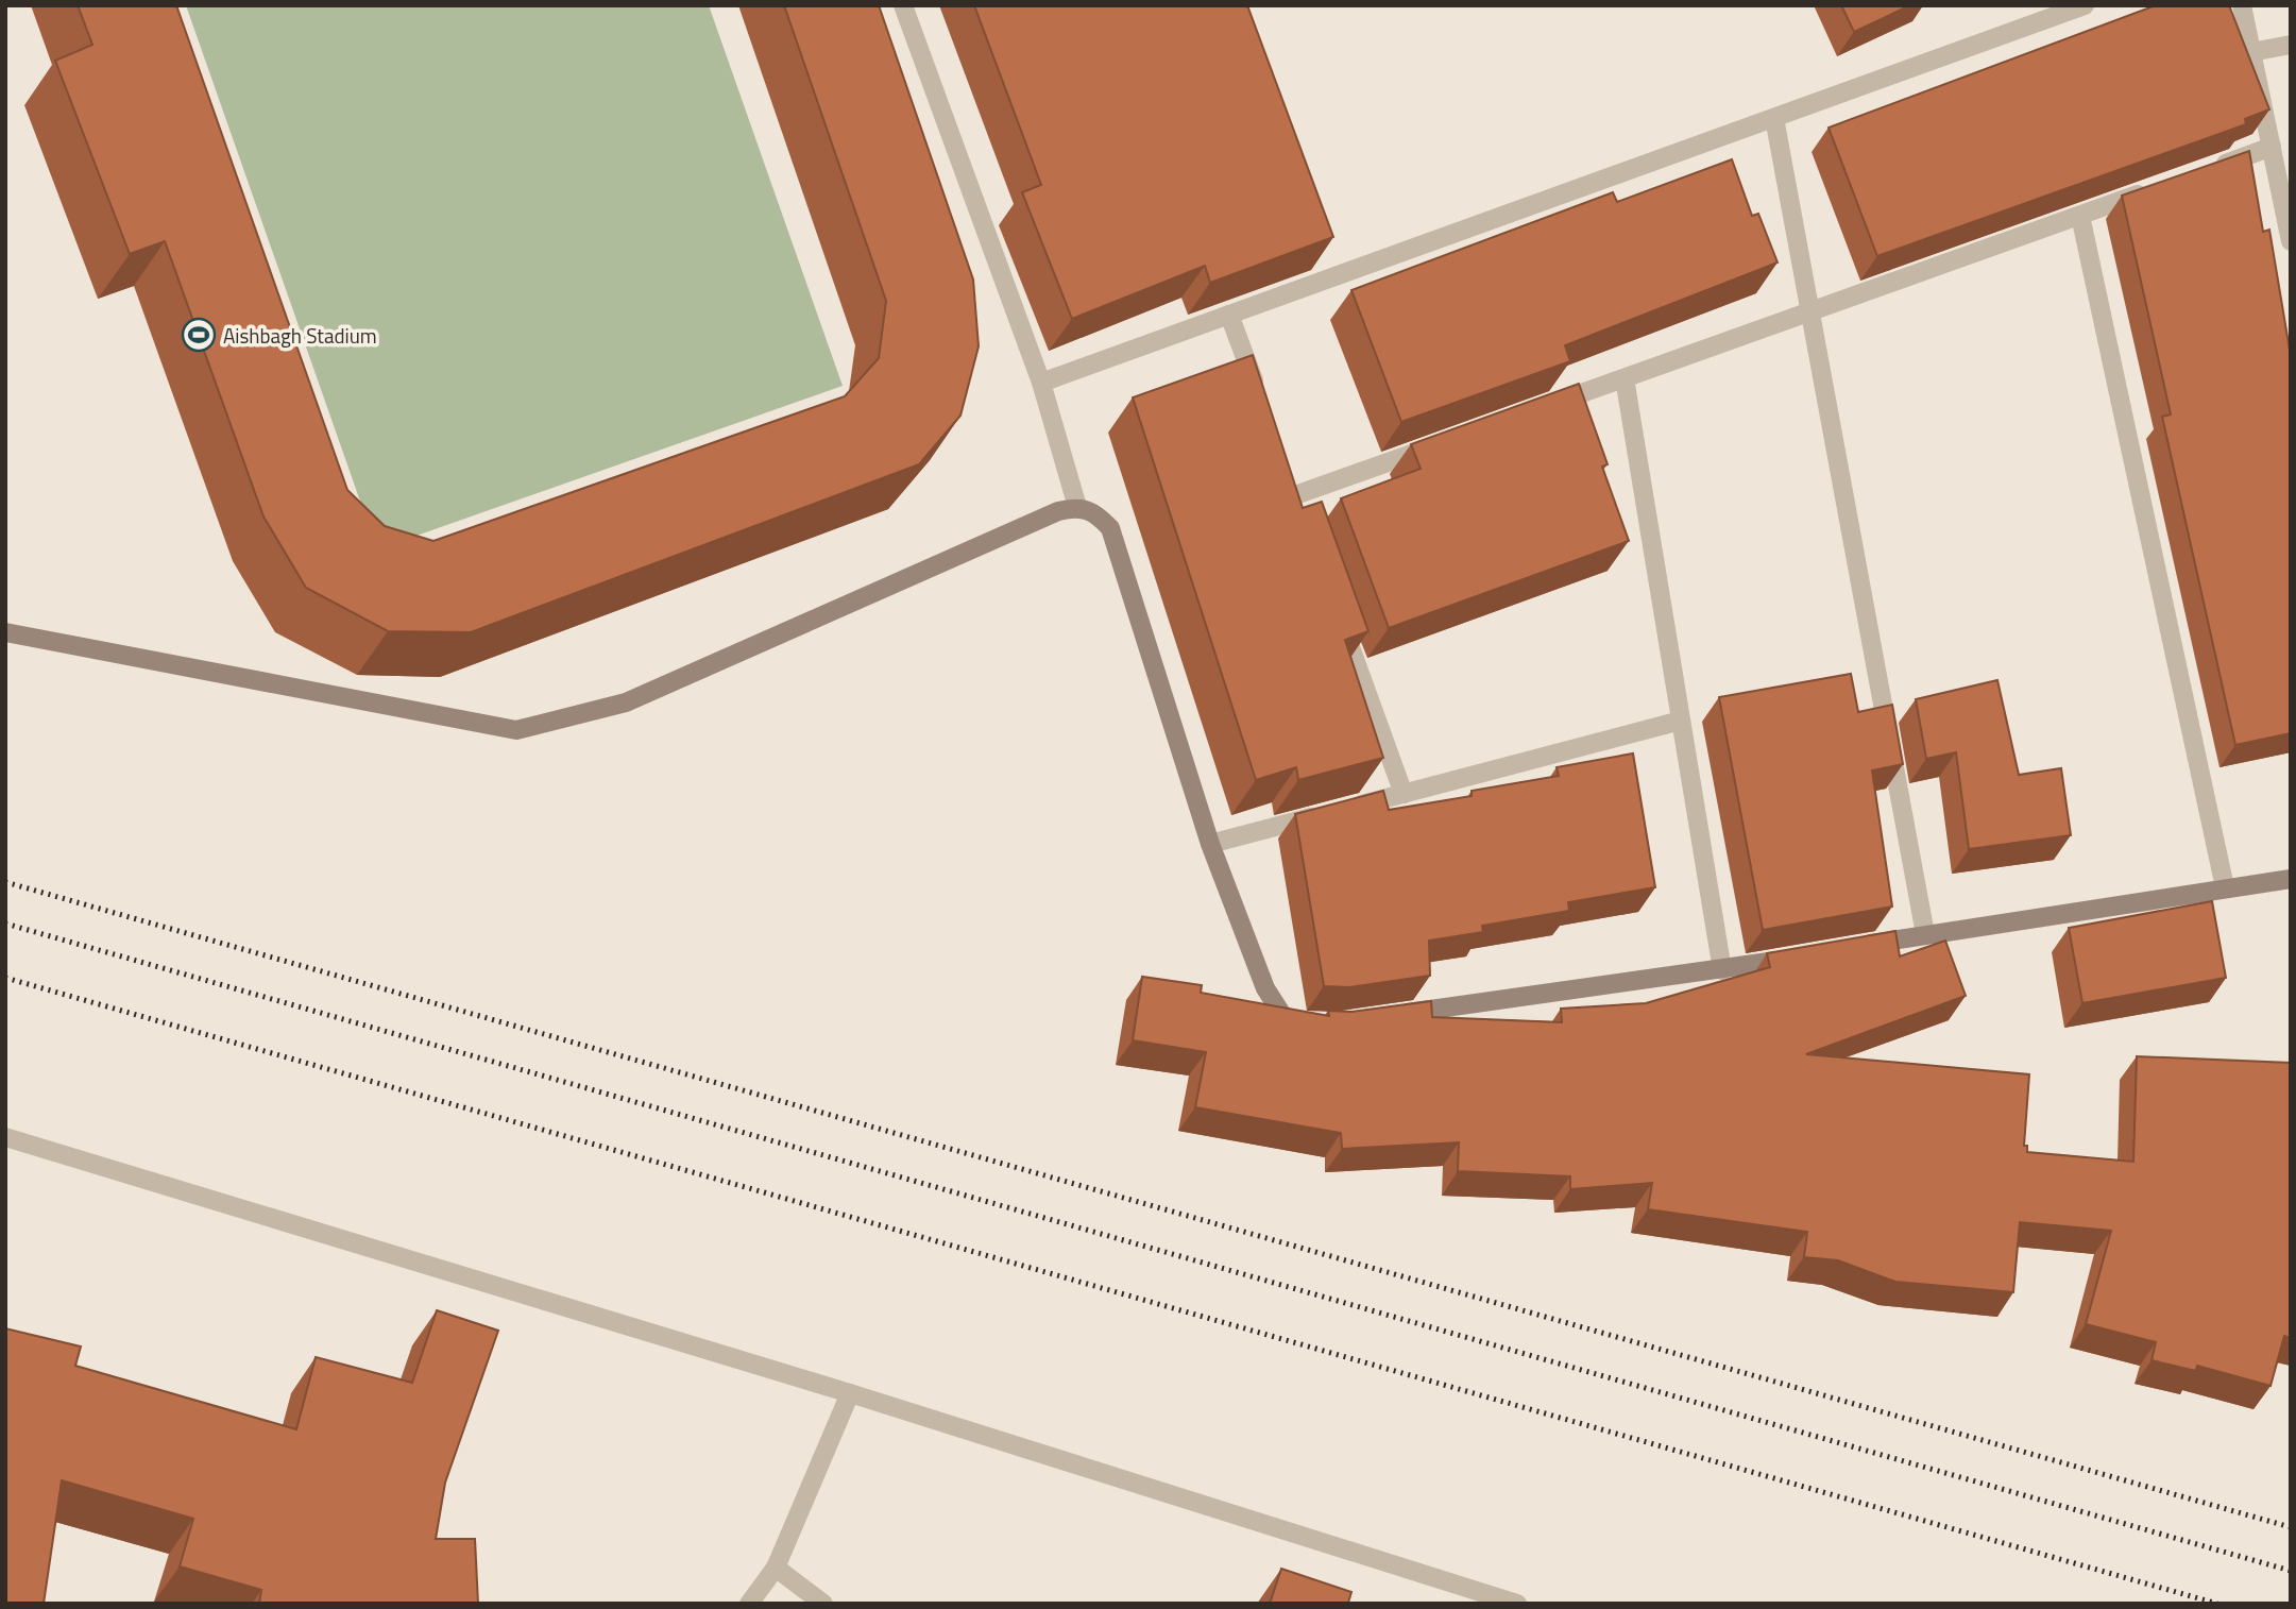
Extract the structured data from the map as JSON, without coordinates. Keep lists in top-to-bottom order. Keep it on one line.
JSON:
{"places":{"sports":["Aishbagh Stadium"]}}
